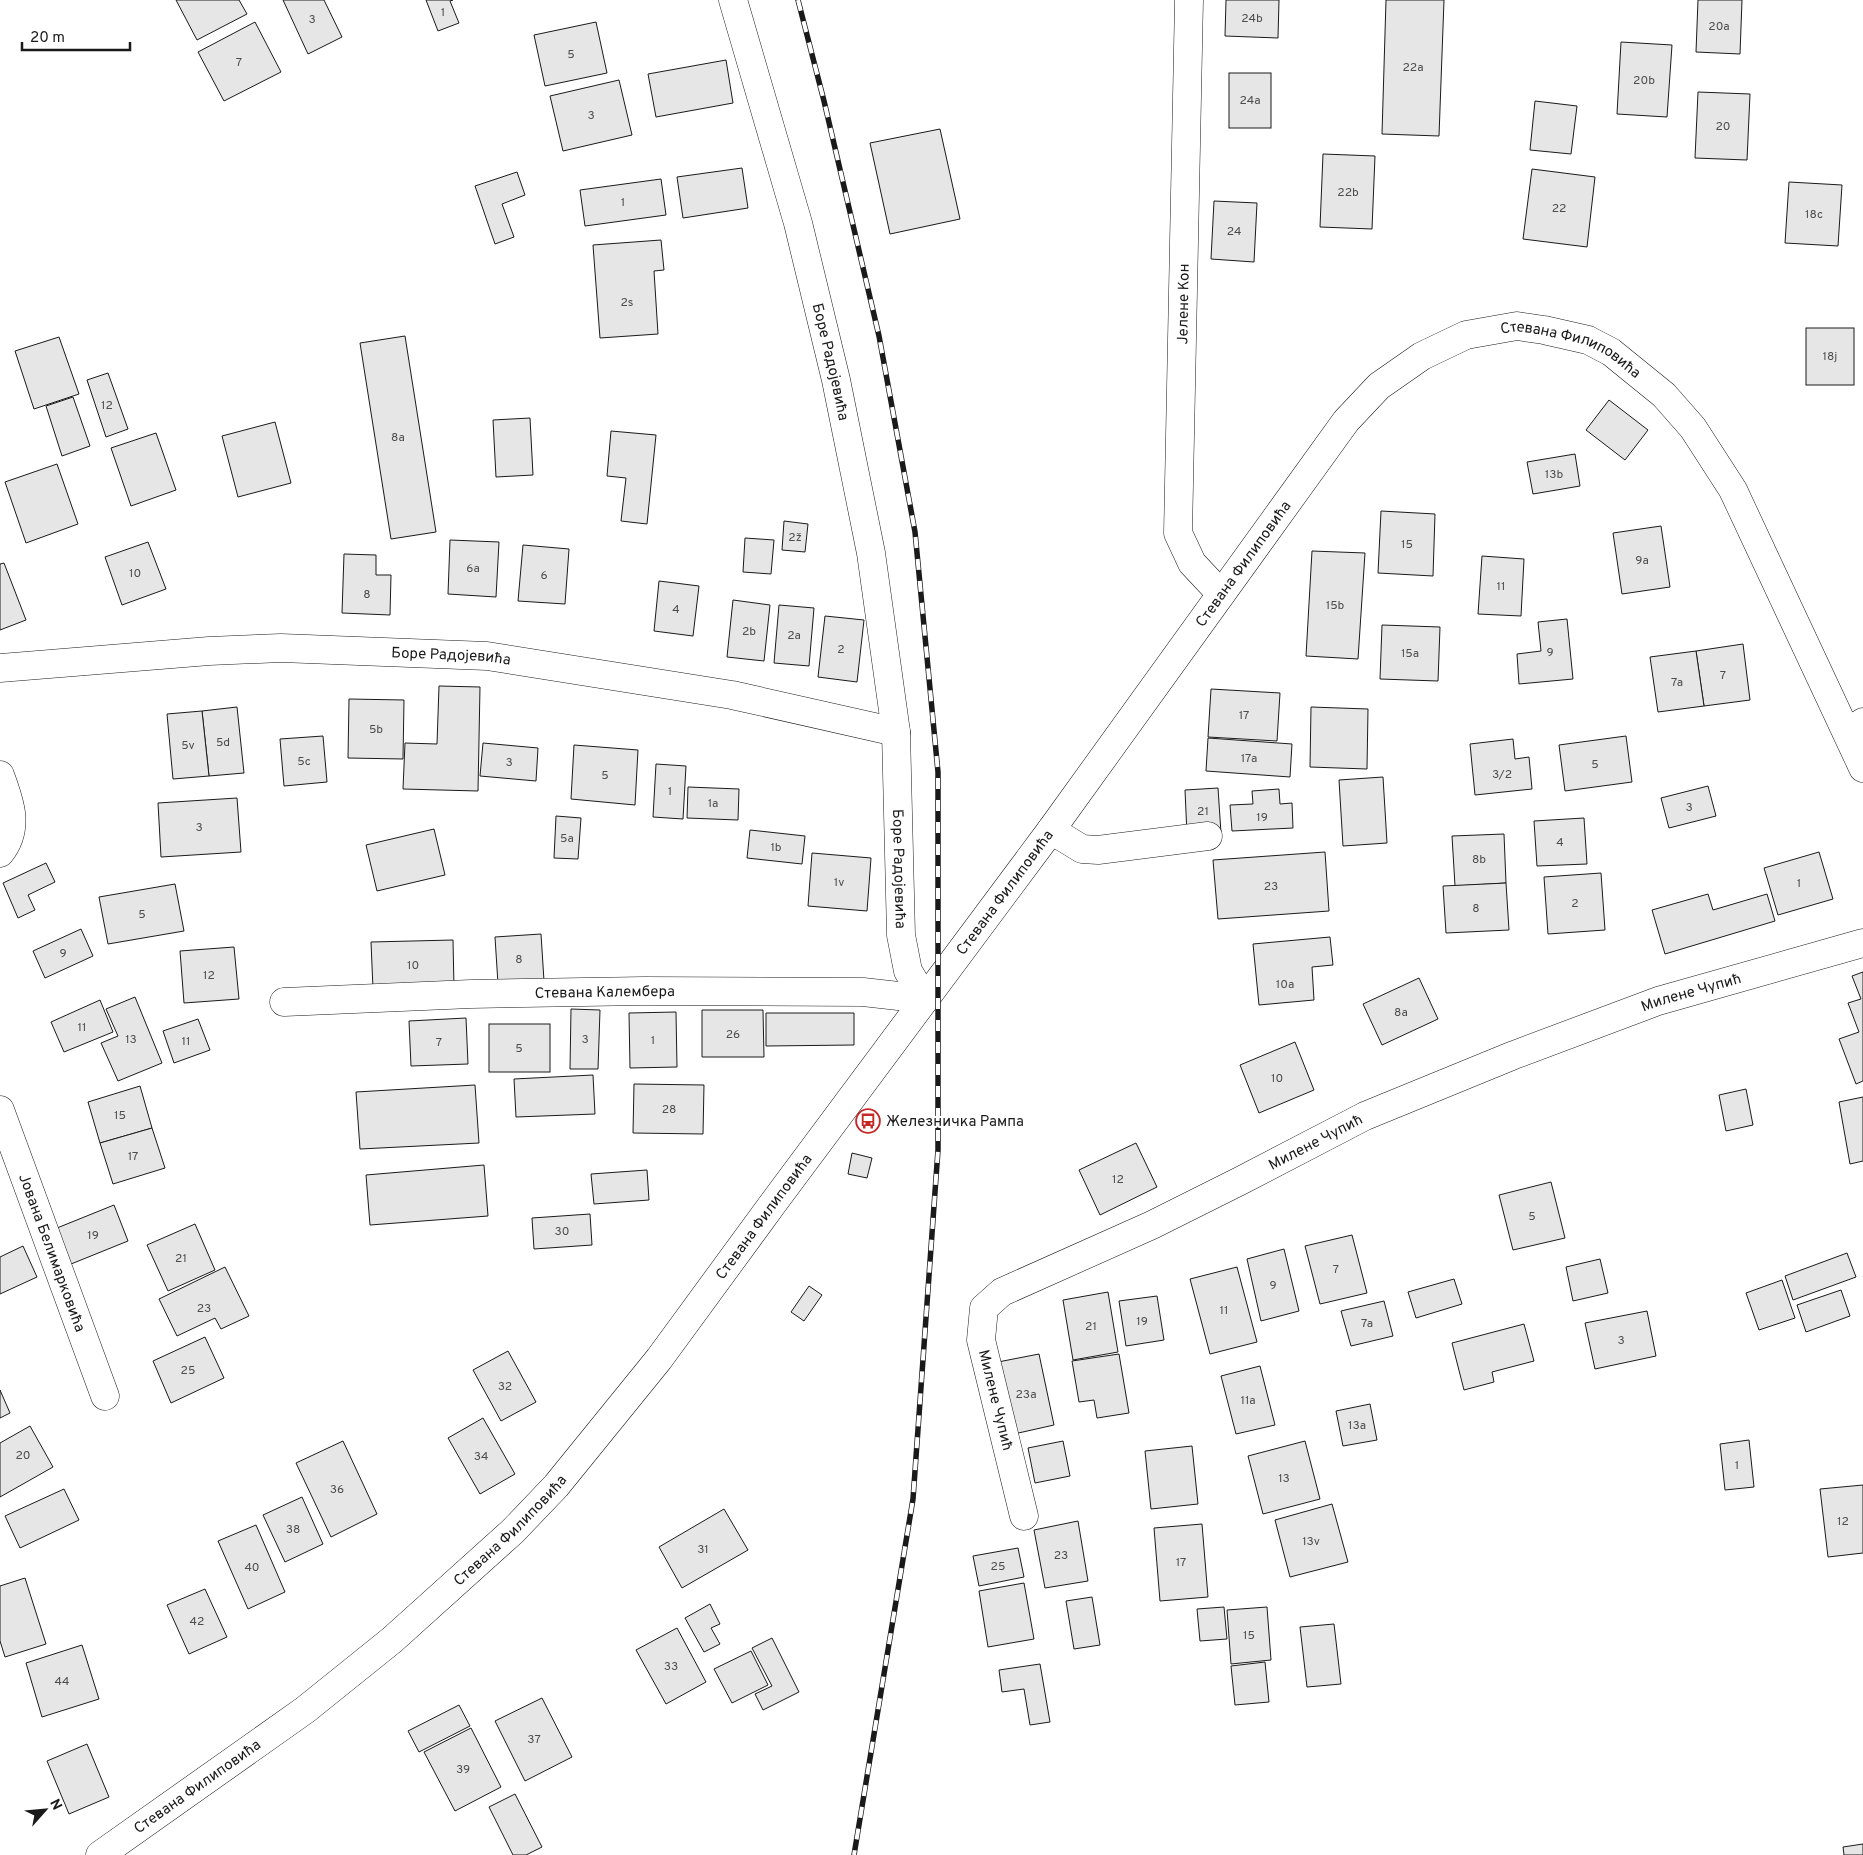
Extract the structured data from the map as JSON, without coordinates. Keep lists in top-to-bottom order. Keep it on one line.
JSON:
{"streets":{"street":["Јелене Кон","Стевана Филиповића","Боре Радојевића","Стевана Калембера","Милене Чупић","Јована Белимарковића"]},"crossings":[["Јелене Кон","Стевана Филиповића"],["Стевана Филиповића","Боре Радојевића"],["Стевана Филиповића","Стевана Калембера"],["Боре Радојевића","Стевана Калембера"]],"places":{"bus stop":["Железничка Рампа"]},"house_numbers":["1","24b","3","20a","5","7","22a","20b","24a","3","20","22b","1","22","18c","24","2s","18j","12","8a","13b","2ž","15","9a","6a","10","6","11","8","15b","4","2b","2a","2","9","15a","7","7a","17","5b","5d","5v","17a","5c","3","5","3/2","5","1","1a","3","21","19","3","5a","4","1b","8b","1v","1","23","2","8","5","9","8","10","12","10a","8a","11","26","13","3","1","11","7","5","10","28","15","17","12","5","30","19","21","7","9","23","11","19","7a","21","3","25","32","23a","11a","13a","20","34","1","13","36","12","38","13v","31","23","17","25","40","42","15","33","44","37","39"],"scale_bar":"20 m","north":"top right"}
